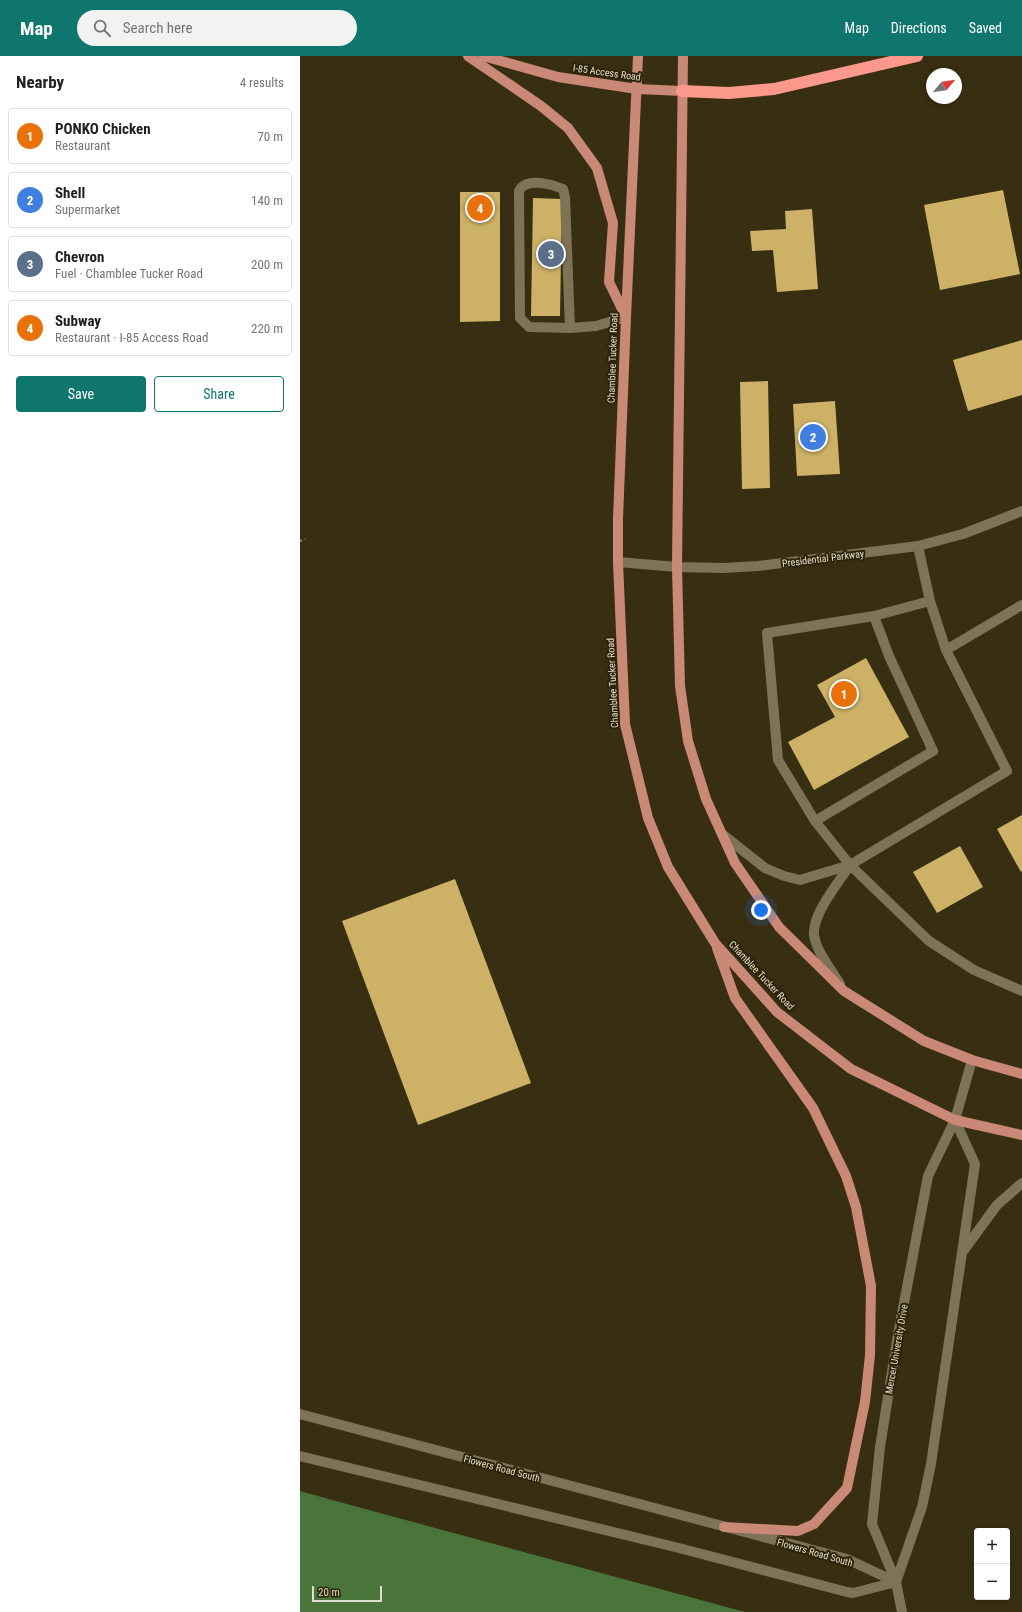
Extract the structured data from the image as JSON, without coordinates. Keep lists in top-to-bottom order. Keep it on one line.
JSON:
{"streets":{"main road":["I-85 Access Road","Chamblee Tucker Road"],"street":["Presidential Parkway","Mercer University Drive","Flowers Road South"]},"crossings":[["I-85 Access Road","Chamblee Tucker Road"],["Chamblee Tucker Road","Presidential Parkway"],["Chamblee Tucker Road","Mercer University Drive"],["Mercer University Drive","Flowers Road South"]],"scale_bar":"20 m","north":"top right","page":{"header":"Map","search":"Search here","nav":["Map","Directions","Saved"],"heading":["Nearby","4 results"],"list":[{"mark":"1","name":"PONKO Chicken","note":"Restaurant","value":"70 m"},{"mark":"2","name":"Shell","note":"Supermarket","value":"140 m"},{"mark":"3","name":"Chevron","note":"Fuel · Chamblee Tucker Road","value":"200 m"},{"mark":"4","name":"Subway","note":"Restaurant · I-85 Access Road","value":"220 m"}],"pins":["4","3","2","1"],"buttons":["Save","Share"],"map_buttons":["+","−"],"scale":"20 m"}}
